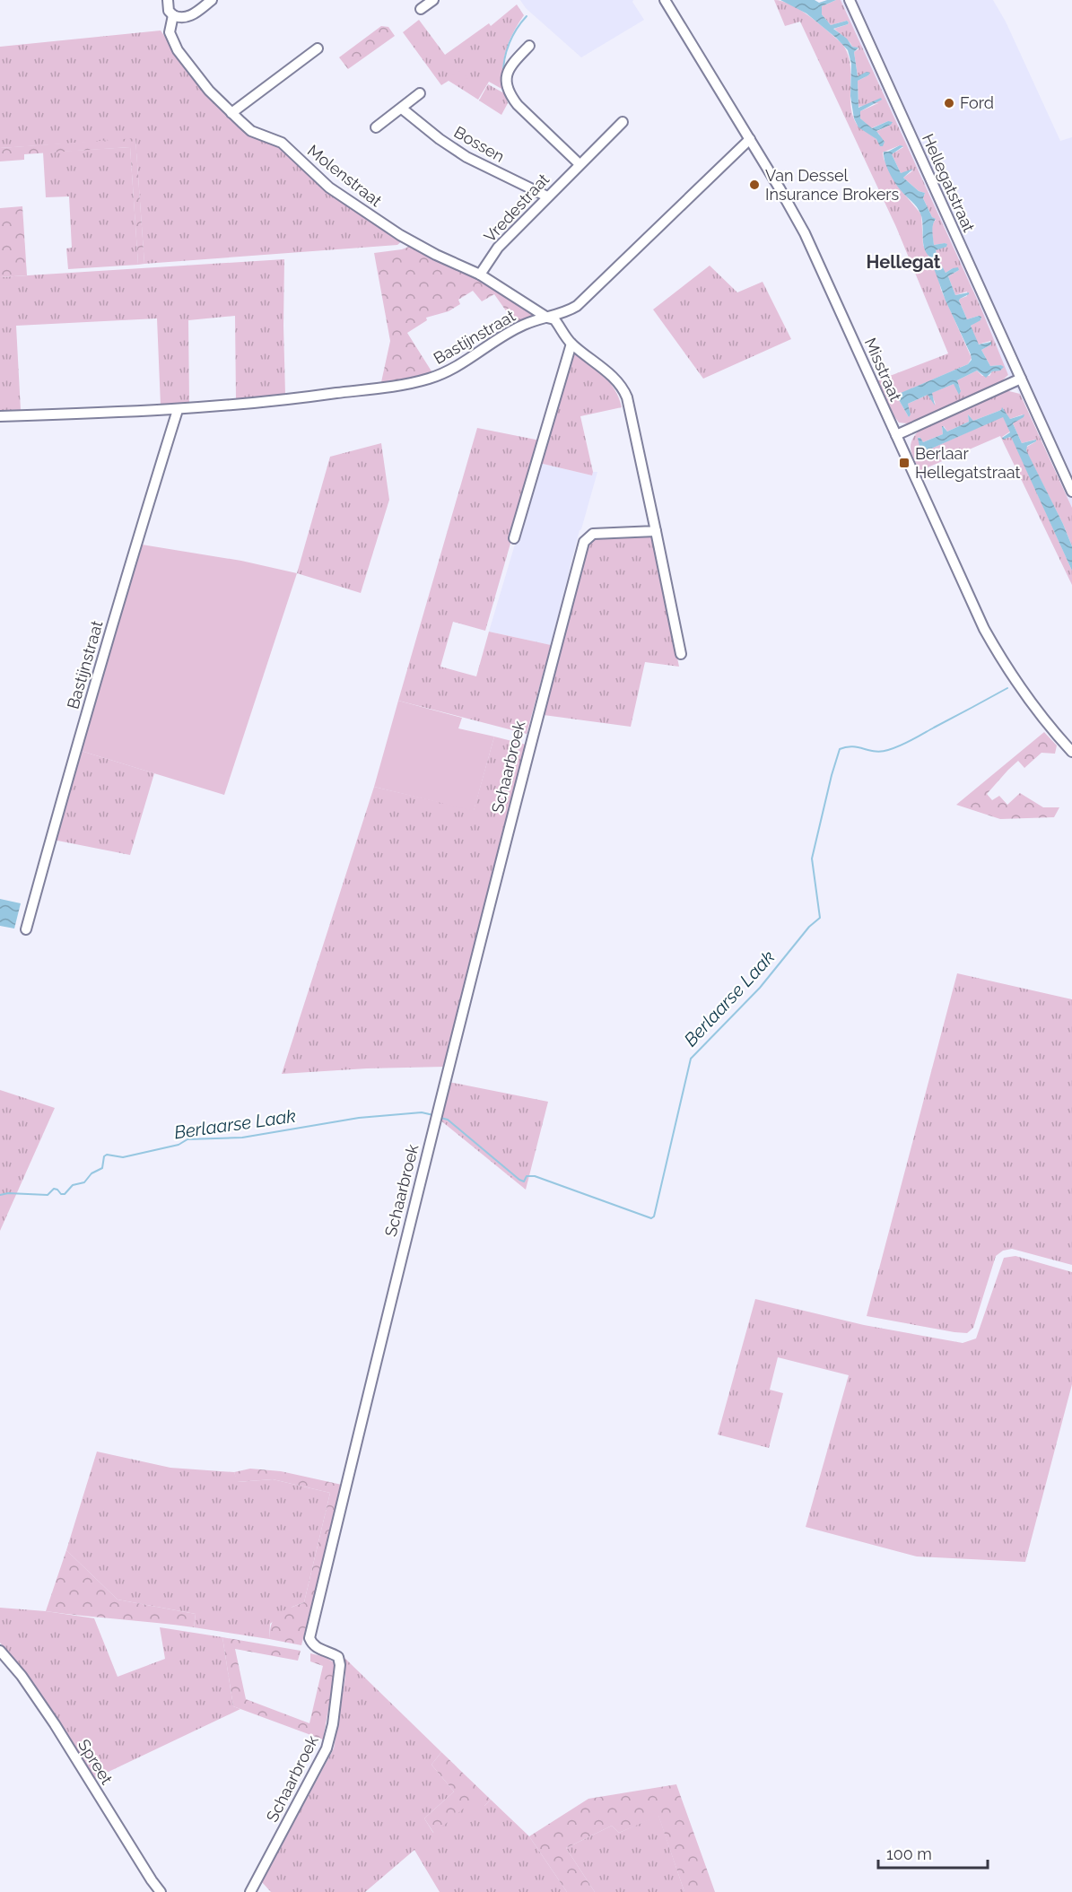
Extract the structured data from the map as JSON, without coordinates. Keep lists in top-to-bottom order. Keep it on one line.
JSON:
{"streets":{"street":["Bossen","Molenstraat","Hellegatstraat","Vredestraat","Bastijnstraat","Misstraat","Schaarbroek","Spreet"]},"crossings":[["Bossen","Vredestraat"],["Molenstraat","Vredestraat"],["Molenstraat","Bastijnstraat"],["Bastijnstraat","Misstraat"]],"districts":["Hellegat"],"water":["Berlaarse Laak"],"places":{"other":["Ford","Van Dessel Insurance Brokers"],"transit":["Berlaar Hellegatstraat"]},"scale_bar":"100 m"}
